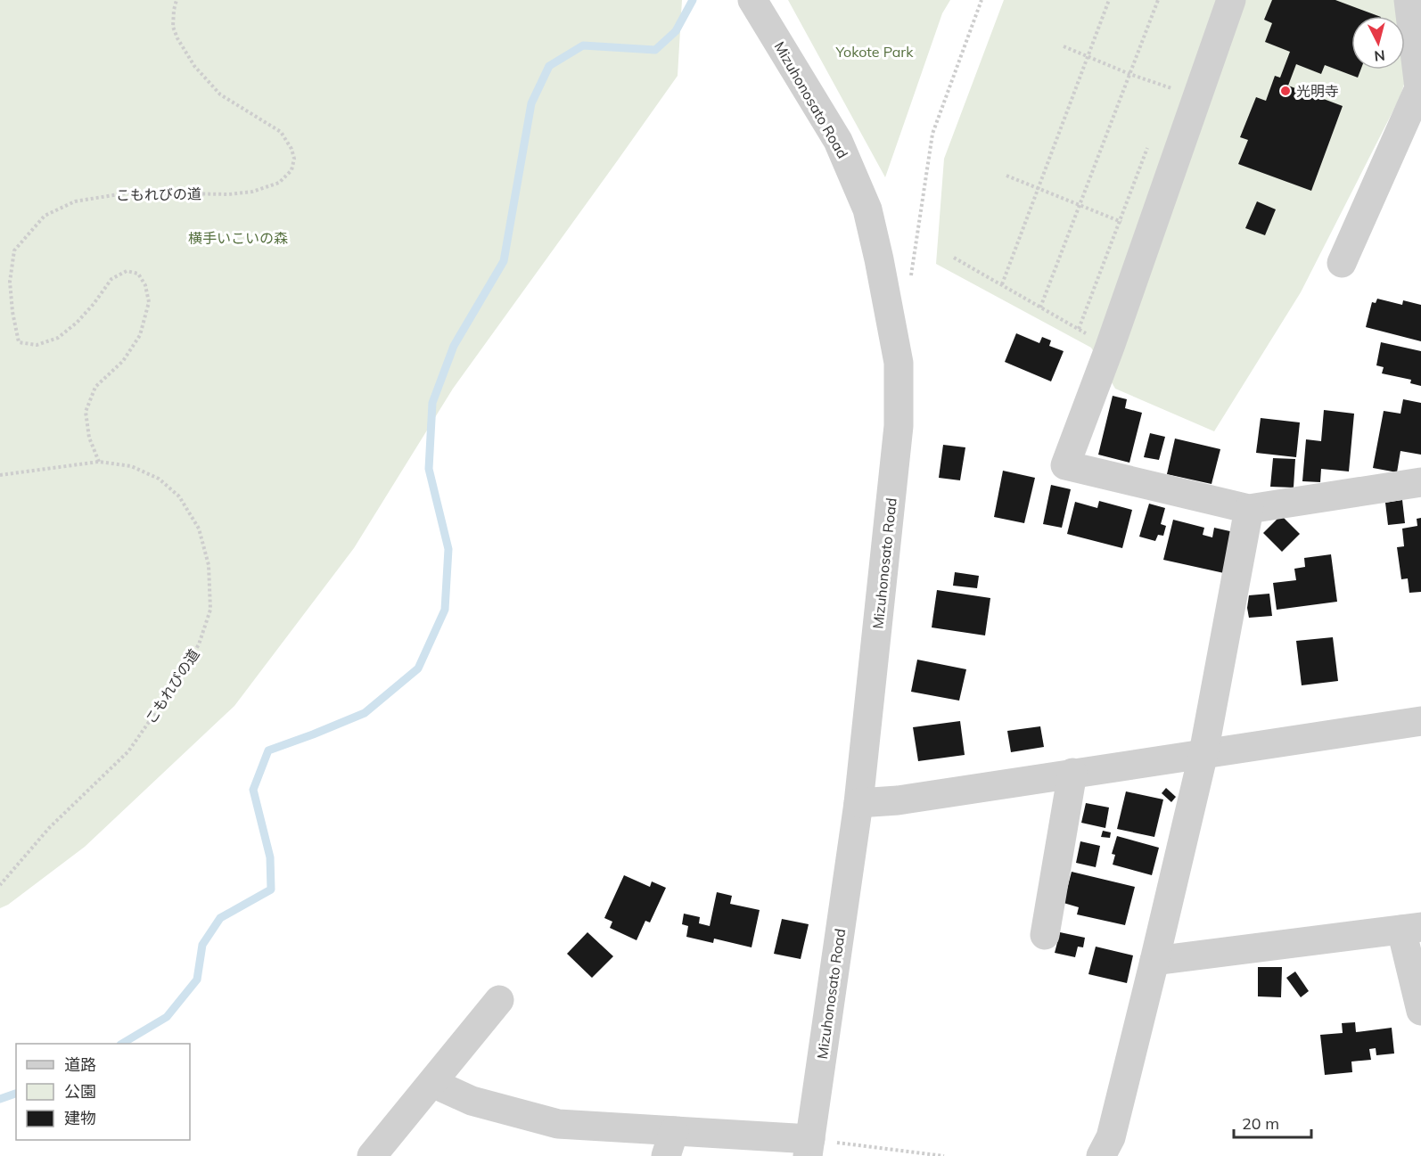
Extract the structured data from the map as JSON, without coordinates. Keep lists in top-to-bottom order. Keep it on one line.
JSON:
{"streets":{"street":["Mizuhonosato Road"],"path":["こもれびの道"]},"parks":["Yokote Park","横手いこいの森"],"places":["光明寺"],"legend":["道路","公園","建物"],"scale_bar":"20 m","north":"bottom"}
